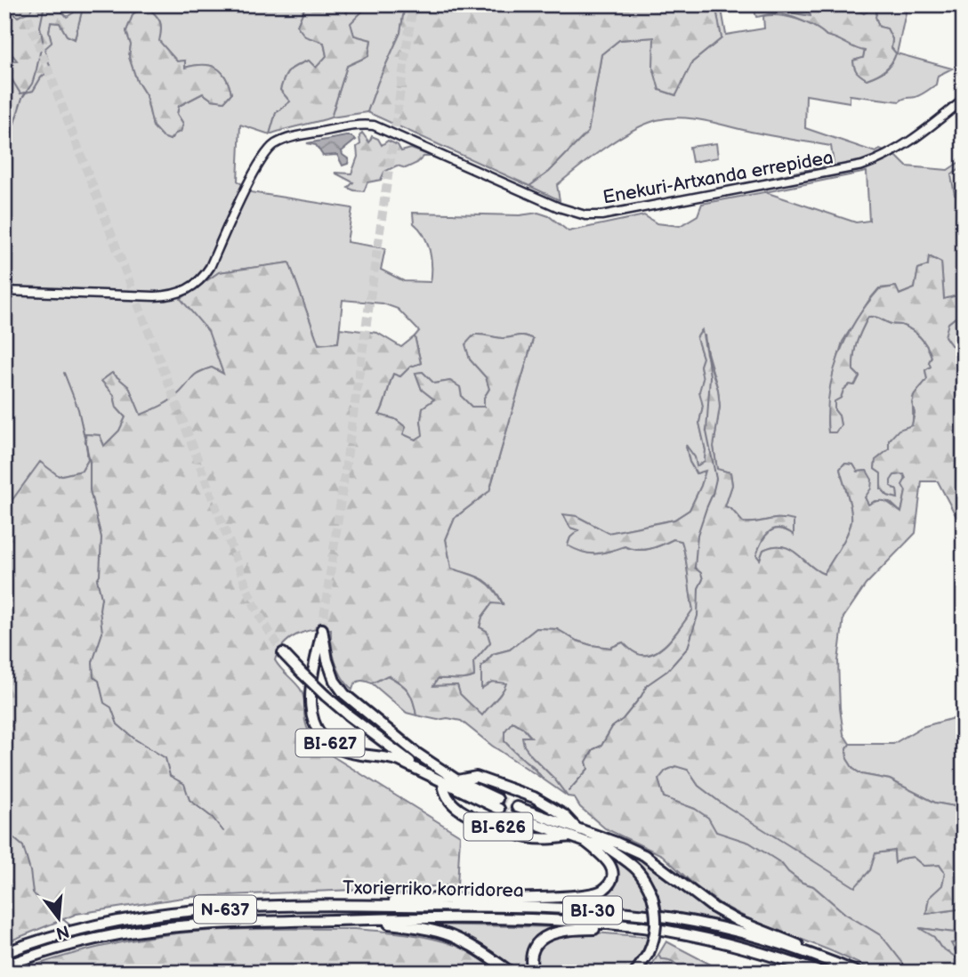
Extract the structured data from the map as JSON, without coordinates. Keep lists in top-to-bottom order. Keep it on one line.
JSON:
{"streets":{"highway":["BI-627","BI-626","Txorierriko korridorea","N-637","BI-30"],"street":["Enekuri-Artxanda errepidea"]},"crossings":[["BI-627","BI-626"]],"north":"bottom"}
